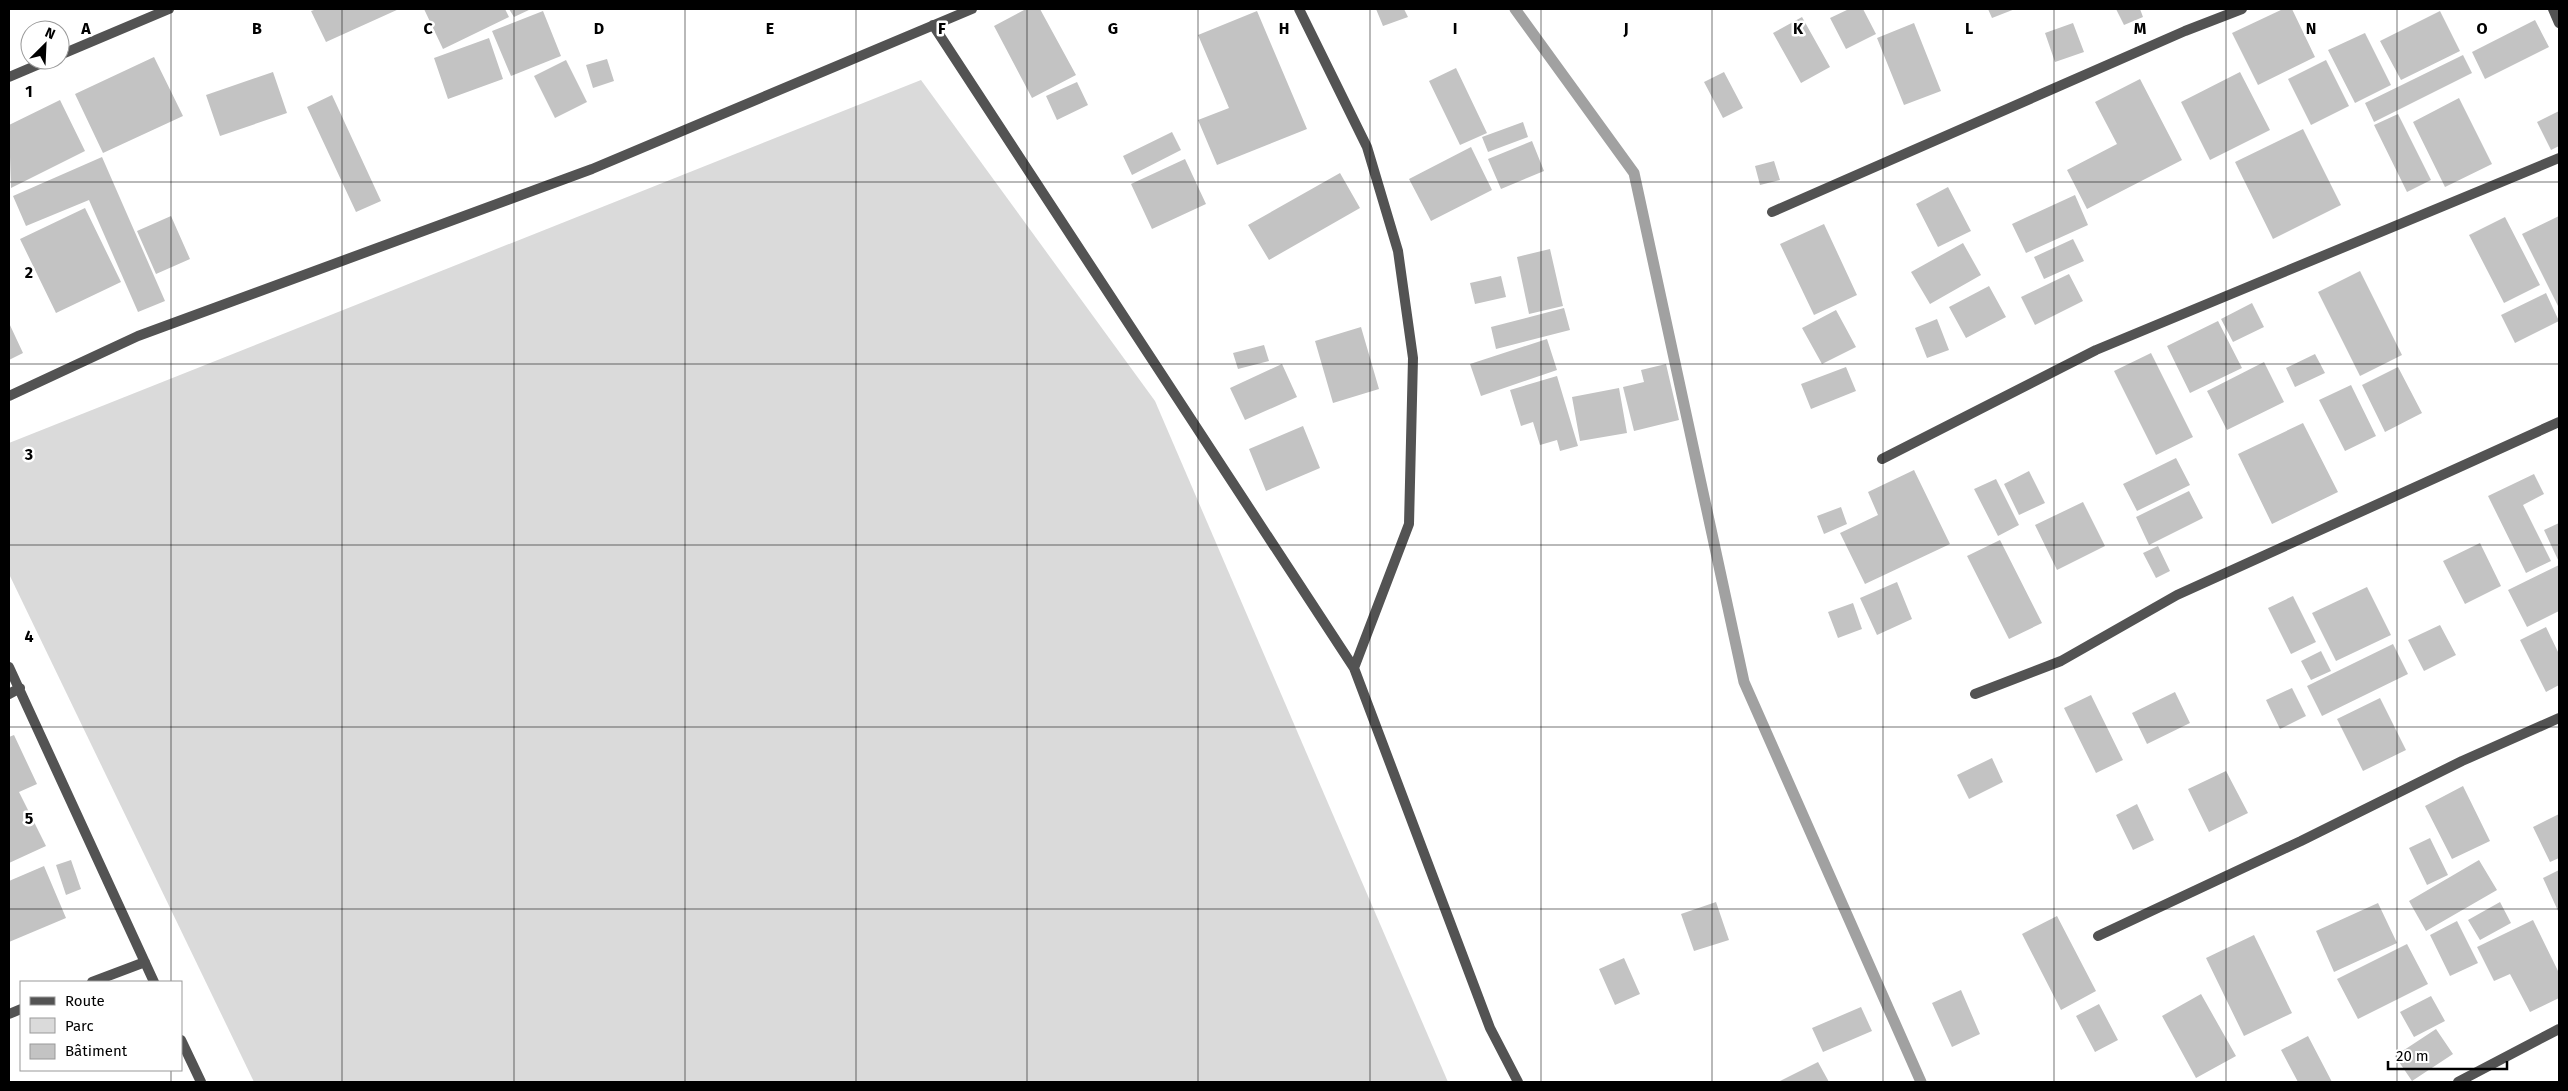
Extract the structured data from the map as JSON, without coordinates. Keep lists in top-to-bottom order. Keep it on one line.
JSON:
{"legend":["Route","Parc","Bâtiment"],"scale_bar":"20 m","north":"top right","grid":{"columns":["A","B","C","D","E","F","G","H","I","J","K","L","M","N","O"],"rows":["1","2","3","4","5"]}}
